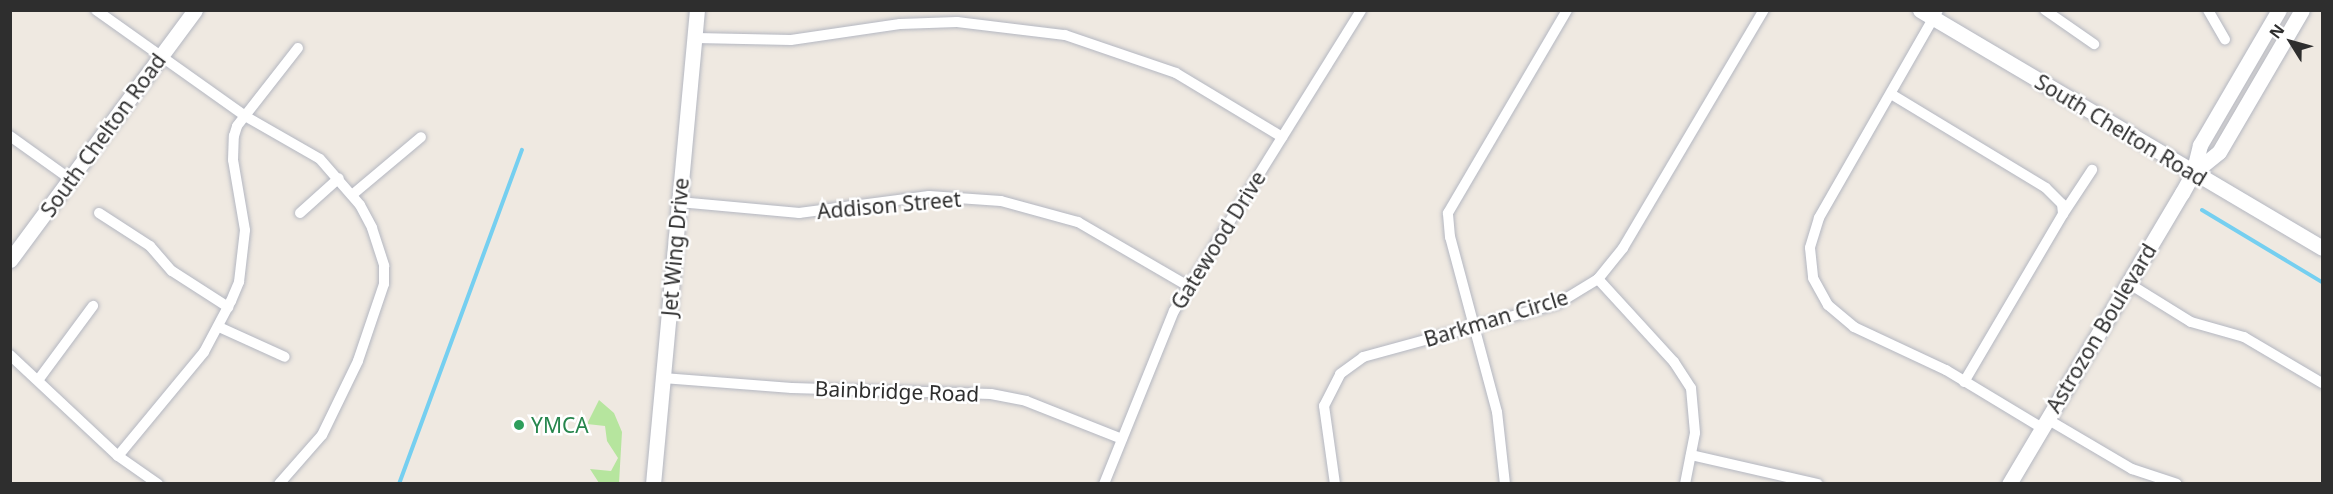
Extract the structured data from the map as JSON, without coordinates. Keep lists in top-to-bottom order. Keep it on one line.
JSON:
{"streets":{"main road":["South Chelton Road","Jet Wing Drive","Astrozon Boulevard"],"street":["Addison Street","Gatewood Drive","Barkman Circle","Bainbridge Road"]},"crossings":[["South Chelton Road","Astrozon Boulevard"],["Addison Street","Gatewood Drive"],["Addison Street","Jet Wing Drive"],["Gatewood Drive","Bainbridge Road"],["Jet Wing Drive","Bainbridge Road"]],"places":["YMCA"],"north":"top left"}
